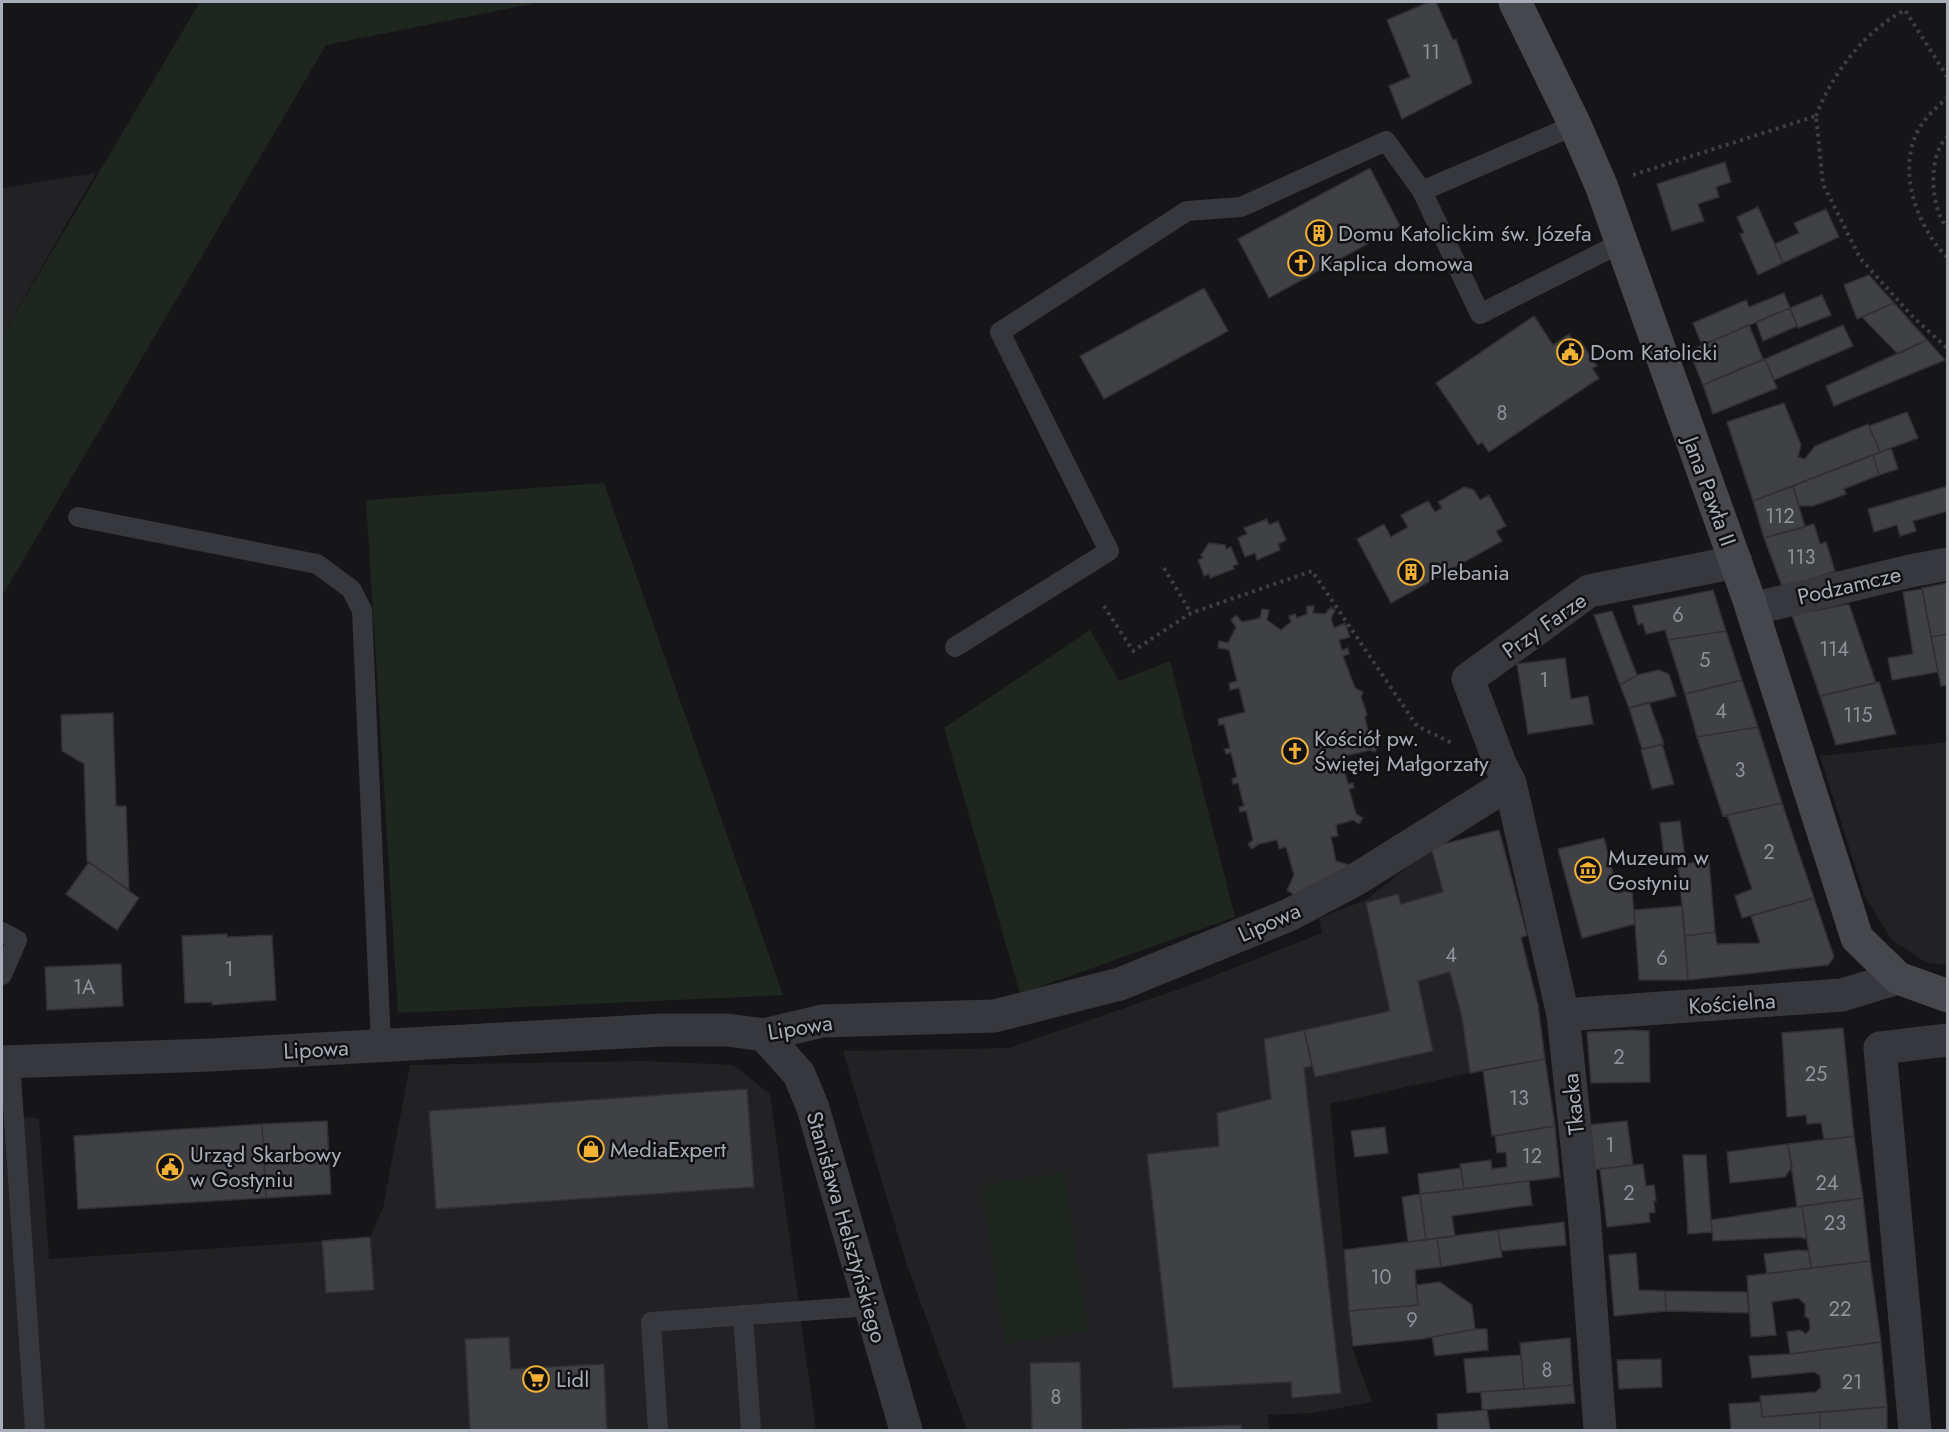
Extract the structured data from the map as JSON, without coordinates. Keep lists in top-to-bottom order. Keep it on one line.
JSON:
{"streets":{"street":["Jana Pawła II","Podzamcze","Przy Farze","Lipowa","Kościelna","Tkacka","Stanisława Helsztyńskiego"]},"crossings":[["Jana Pawła II","Podzamcze"],["Jana Pawła II","Przy Farze"],["Jana Pawła II","Kościelna"],["Przy Farze","Lipowa"],["Przy Farze","Tkacka"],["Lipowa","Tkacka"],["Lipowa","Stanisława Helsztyńskiego"],["Kościelna","Tkacka"]],"places":{"building":["Domu Katolickim św. Józefa","Plebania"],"church":["Kaplica domowa","Kościół pw. Świętej Małgorzaty"],"public building":["Dom Katolicki","Urząd Skarbowy w Gostyniu"],"museum":["Muzeum w Gostyniu"],"shop":["MediaExpert"],"supermarket":["Lidl"]},"house_numbers":["11","8","112","113","6","114","5","1","4","115","3","2","4","6","1","1A","2","25","13","1","12","24","2","23","10","22","9","8","21","8"]}
